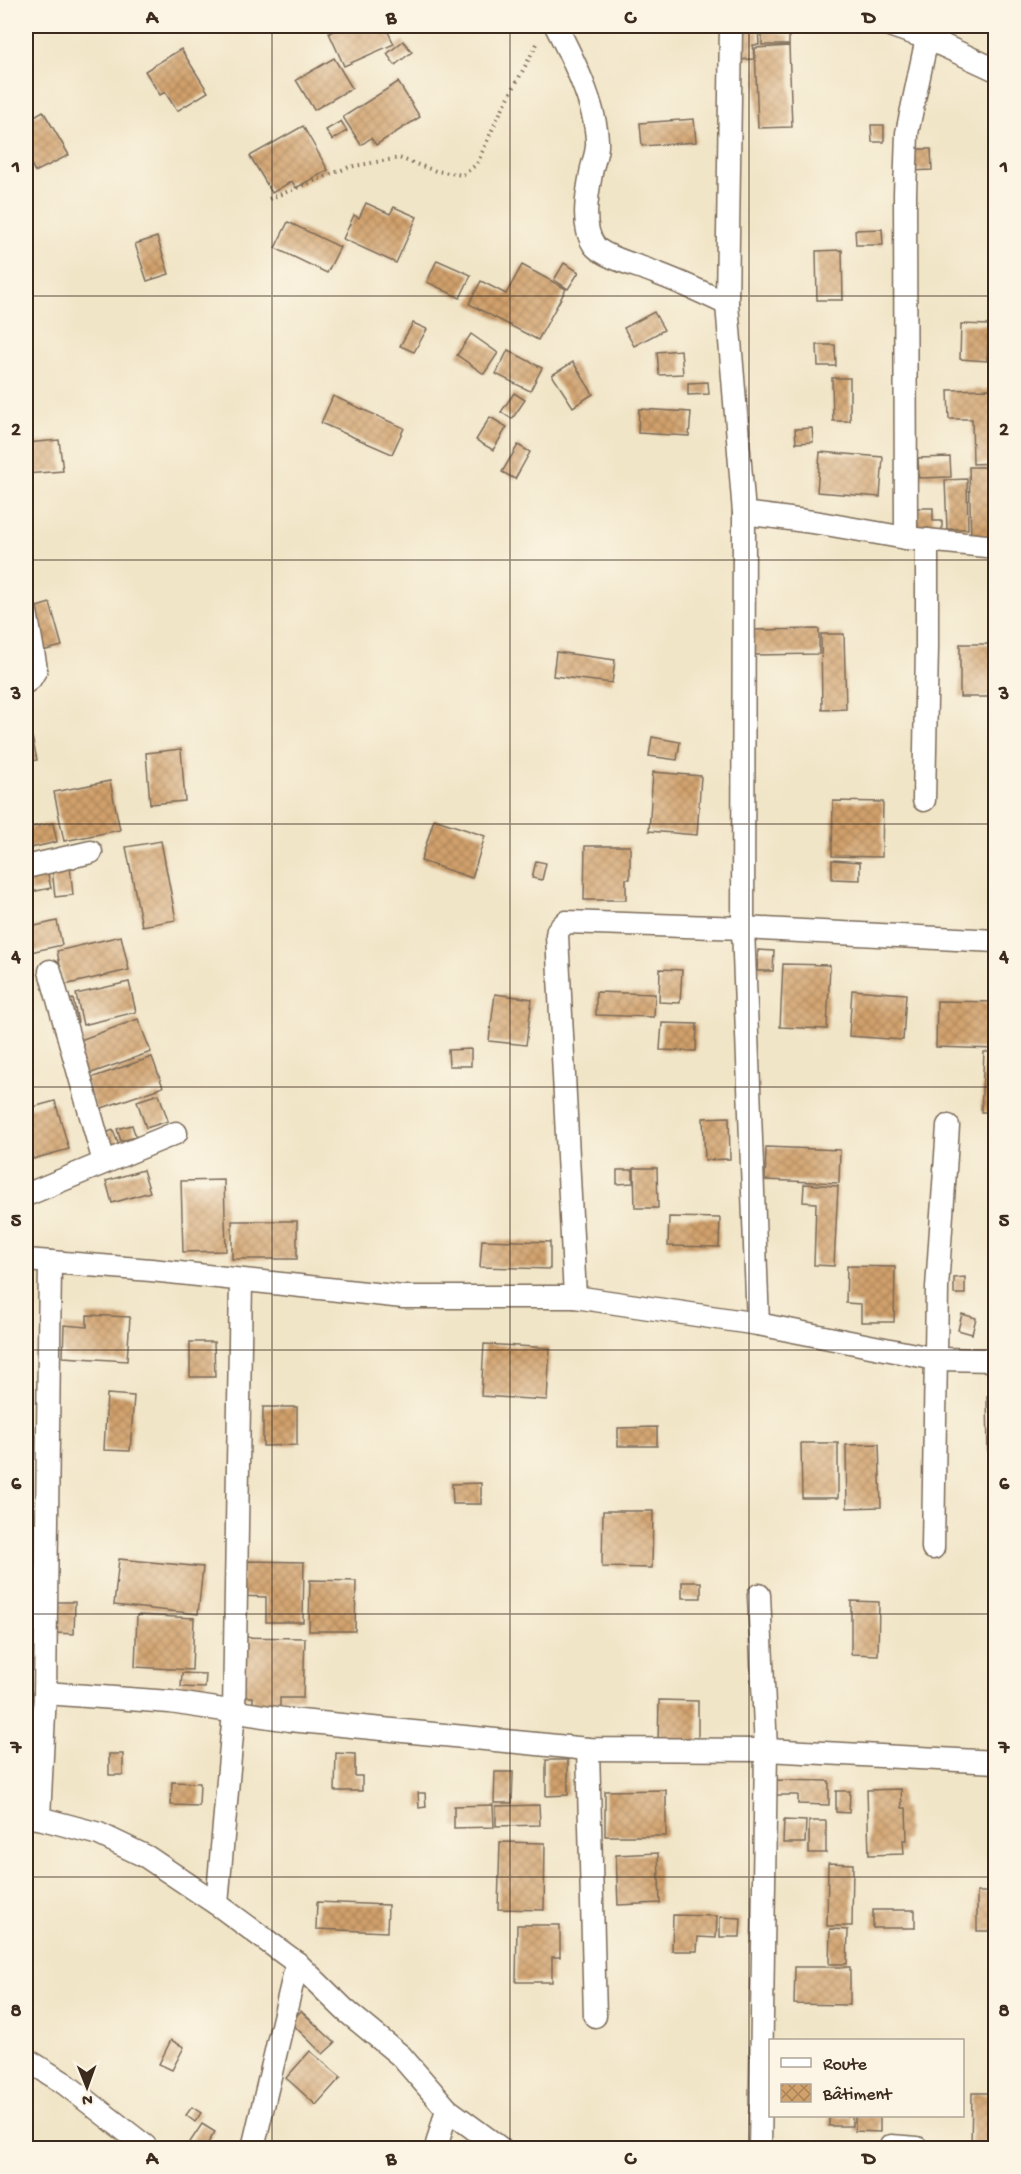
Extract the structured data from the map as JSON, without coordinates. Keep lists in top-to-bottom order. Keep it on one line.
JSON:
{"legend":["Route","Bâtiment"],"north":"bottom","grid":{"columns":["A","B","C","D"],"rows":["1","2","3","4","5","6","7","8"]}}
